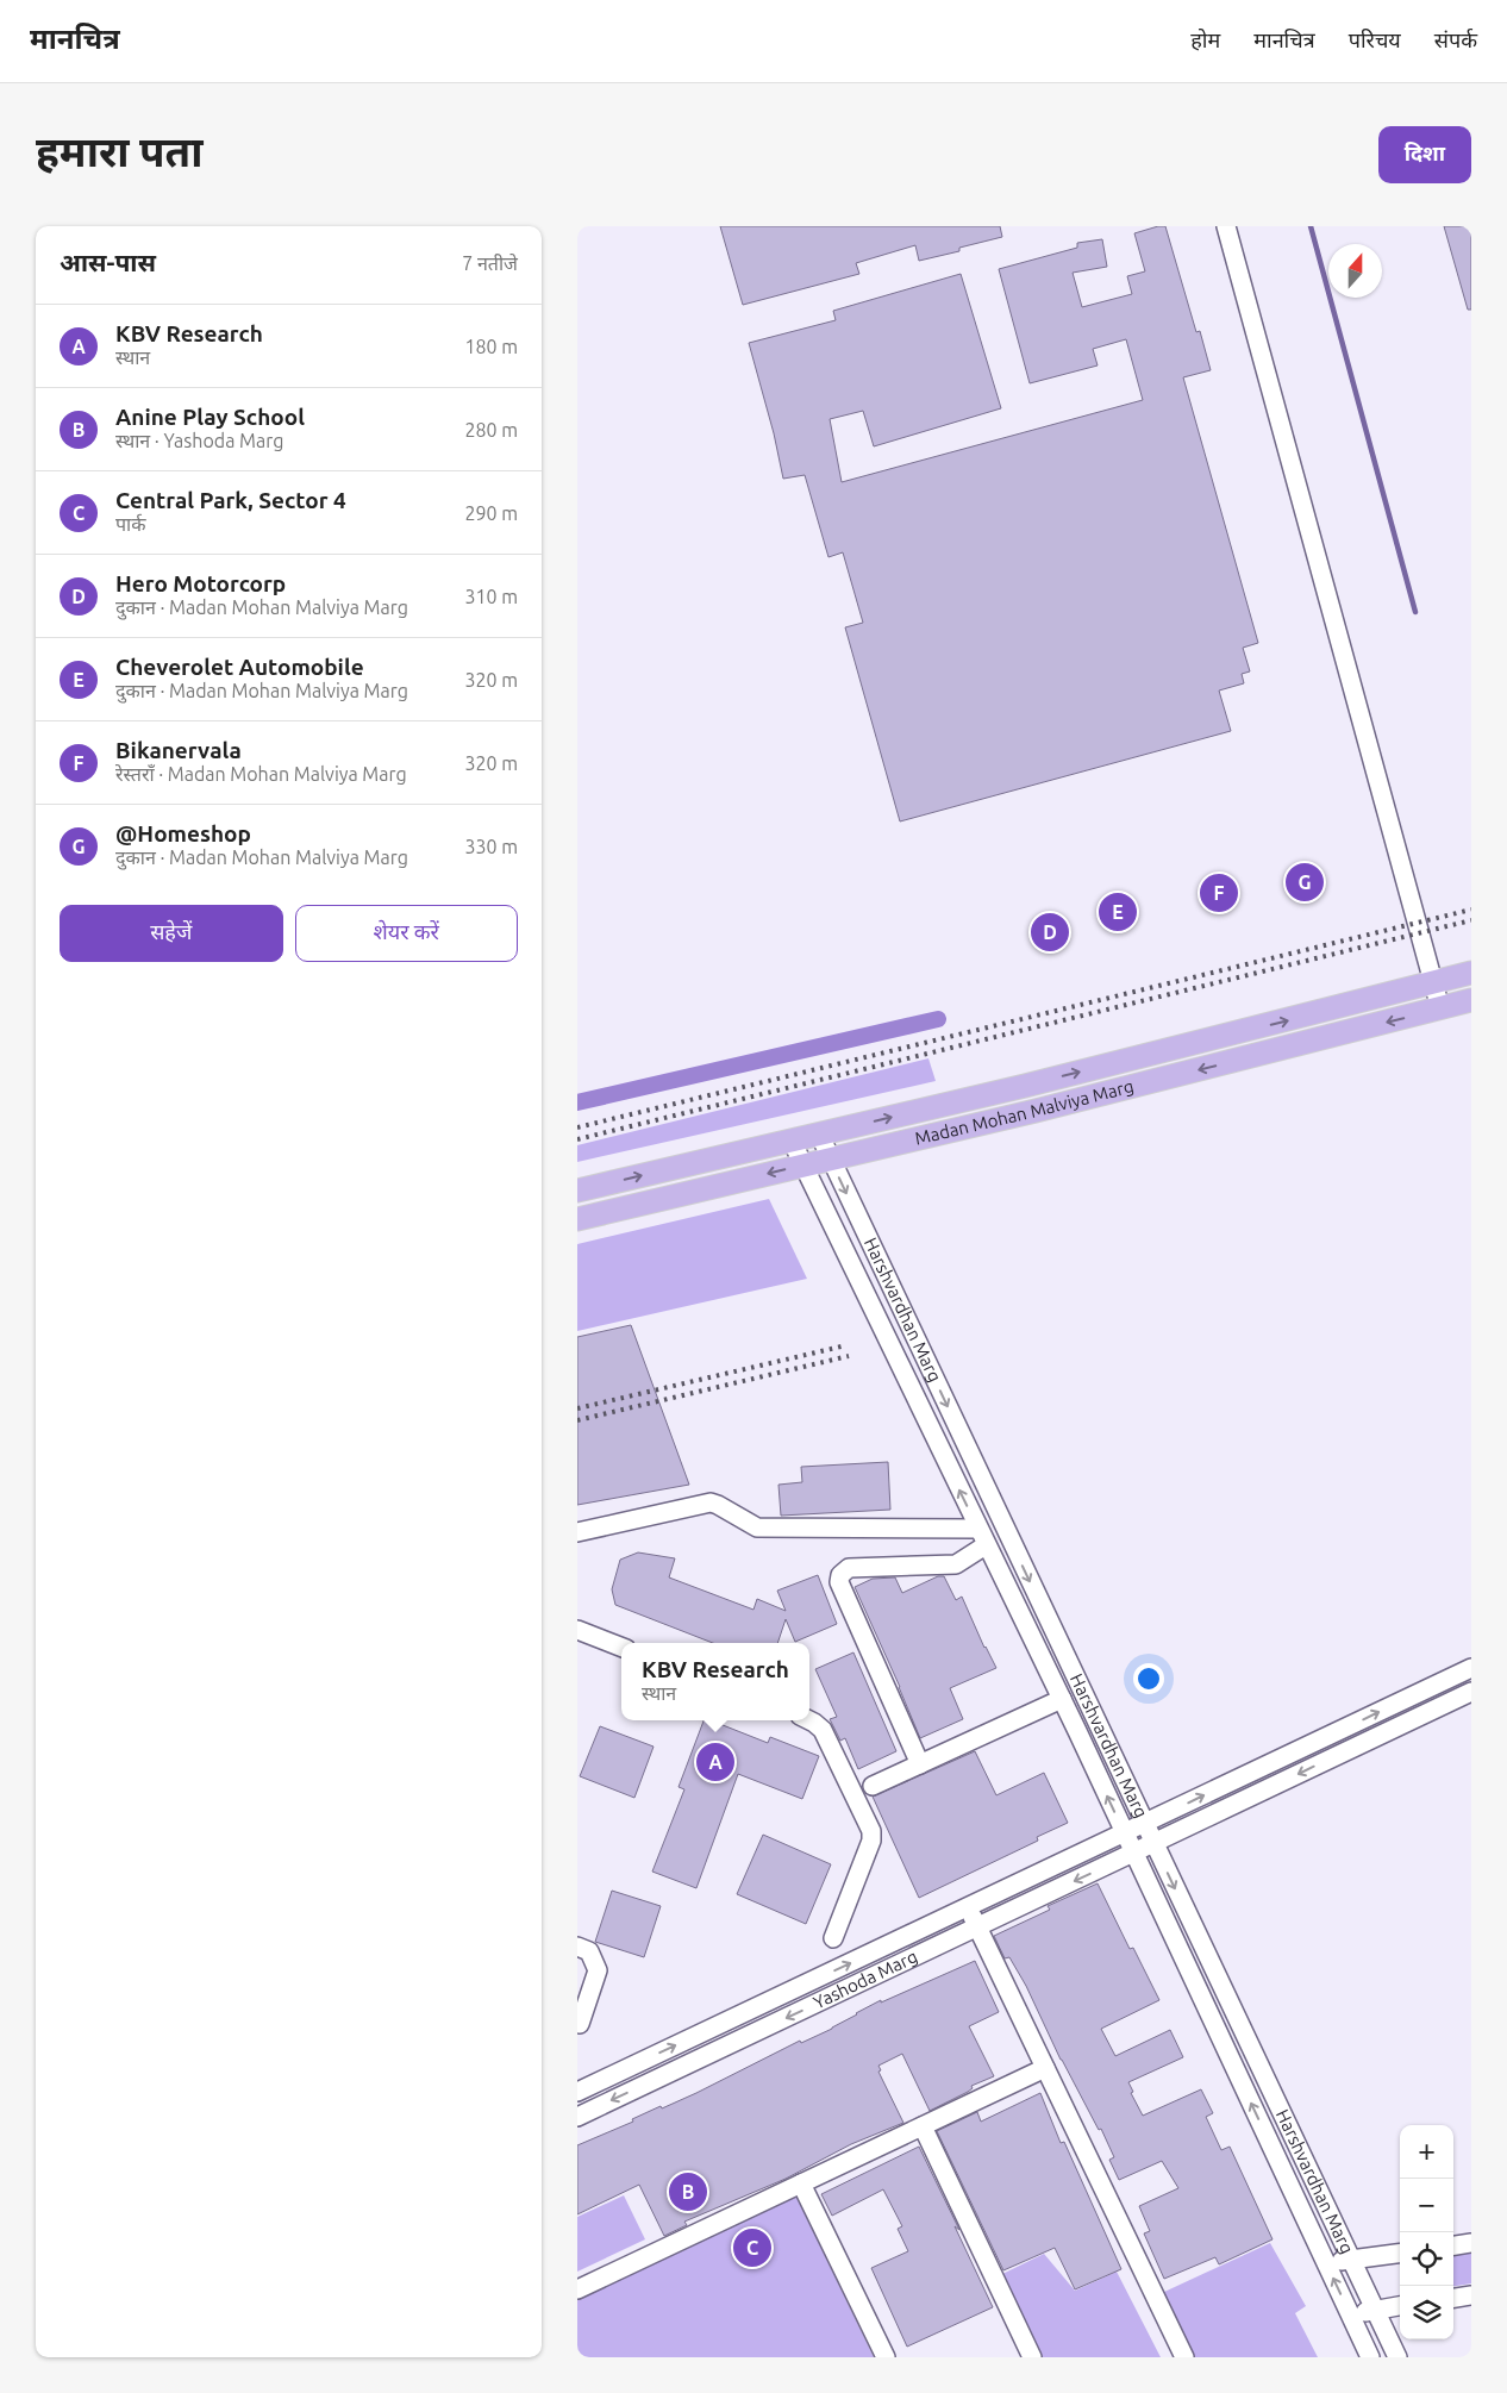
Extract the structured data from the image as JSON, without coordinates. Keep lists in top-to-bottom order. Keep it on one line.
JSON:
{"streets":{"main road":["Madan Mohan Malviya Marg"],"street":["Harshvardhan Marg","Yashoda Marg"]},"crossings":[["Madan Mohan Malviya Marg","Harshvardhan Marg"],["Harshvardhan Marg","Yashoda Marg"]],"north":"top","page":{"header":"मानचित्र","nav":["होम","मानचित्र","परिचय","संपर्क"],"buttons":["दिशा",["सहेजें","शेयर करें"]],"title":"हमारा पता","heading":["आस-पास","7 नतीजे"],"list":[{"mark":"A","name":"KBV Research","note":"स्थान","value":"180 m"},{"mark":"B","name":"Anine Play School","note":"स्थान · Yashoda Marg","value":"280 m"},{"mark":"C","name":"Central Park, Sector 4","note":"पार्क","value":"290 m"},{"mark":"D","name":"Hero Motorcorp","note":"दुकान · Madan Mohan Malviya Marg","value":"310 m"},{"mark":"E","name":"Cheverolet Automobile","note":"दुकान · Madan Mohan Malviya Marg","value":"320 m"},{"mark":"F","name":"Bikanervala","note":"रेस्तराँ · Madan Mohan Malviya Marg","value":"320 m"},{"mark":"G","name":"@Homeshop","note":"दुकान · Madan Mohan Malviya Marg","value":"330 m"}],"pins":["G","F","E","D","A","B","C"],"popup":["KBV Research","स्थान"],"map_buttons":["+","−"]}}
